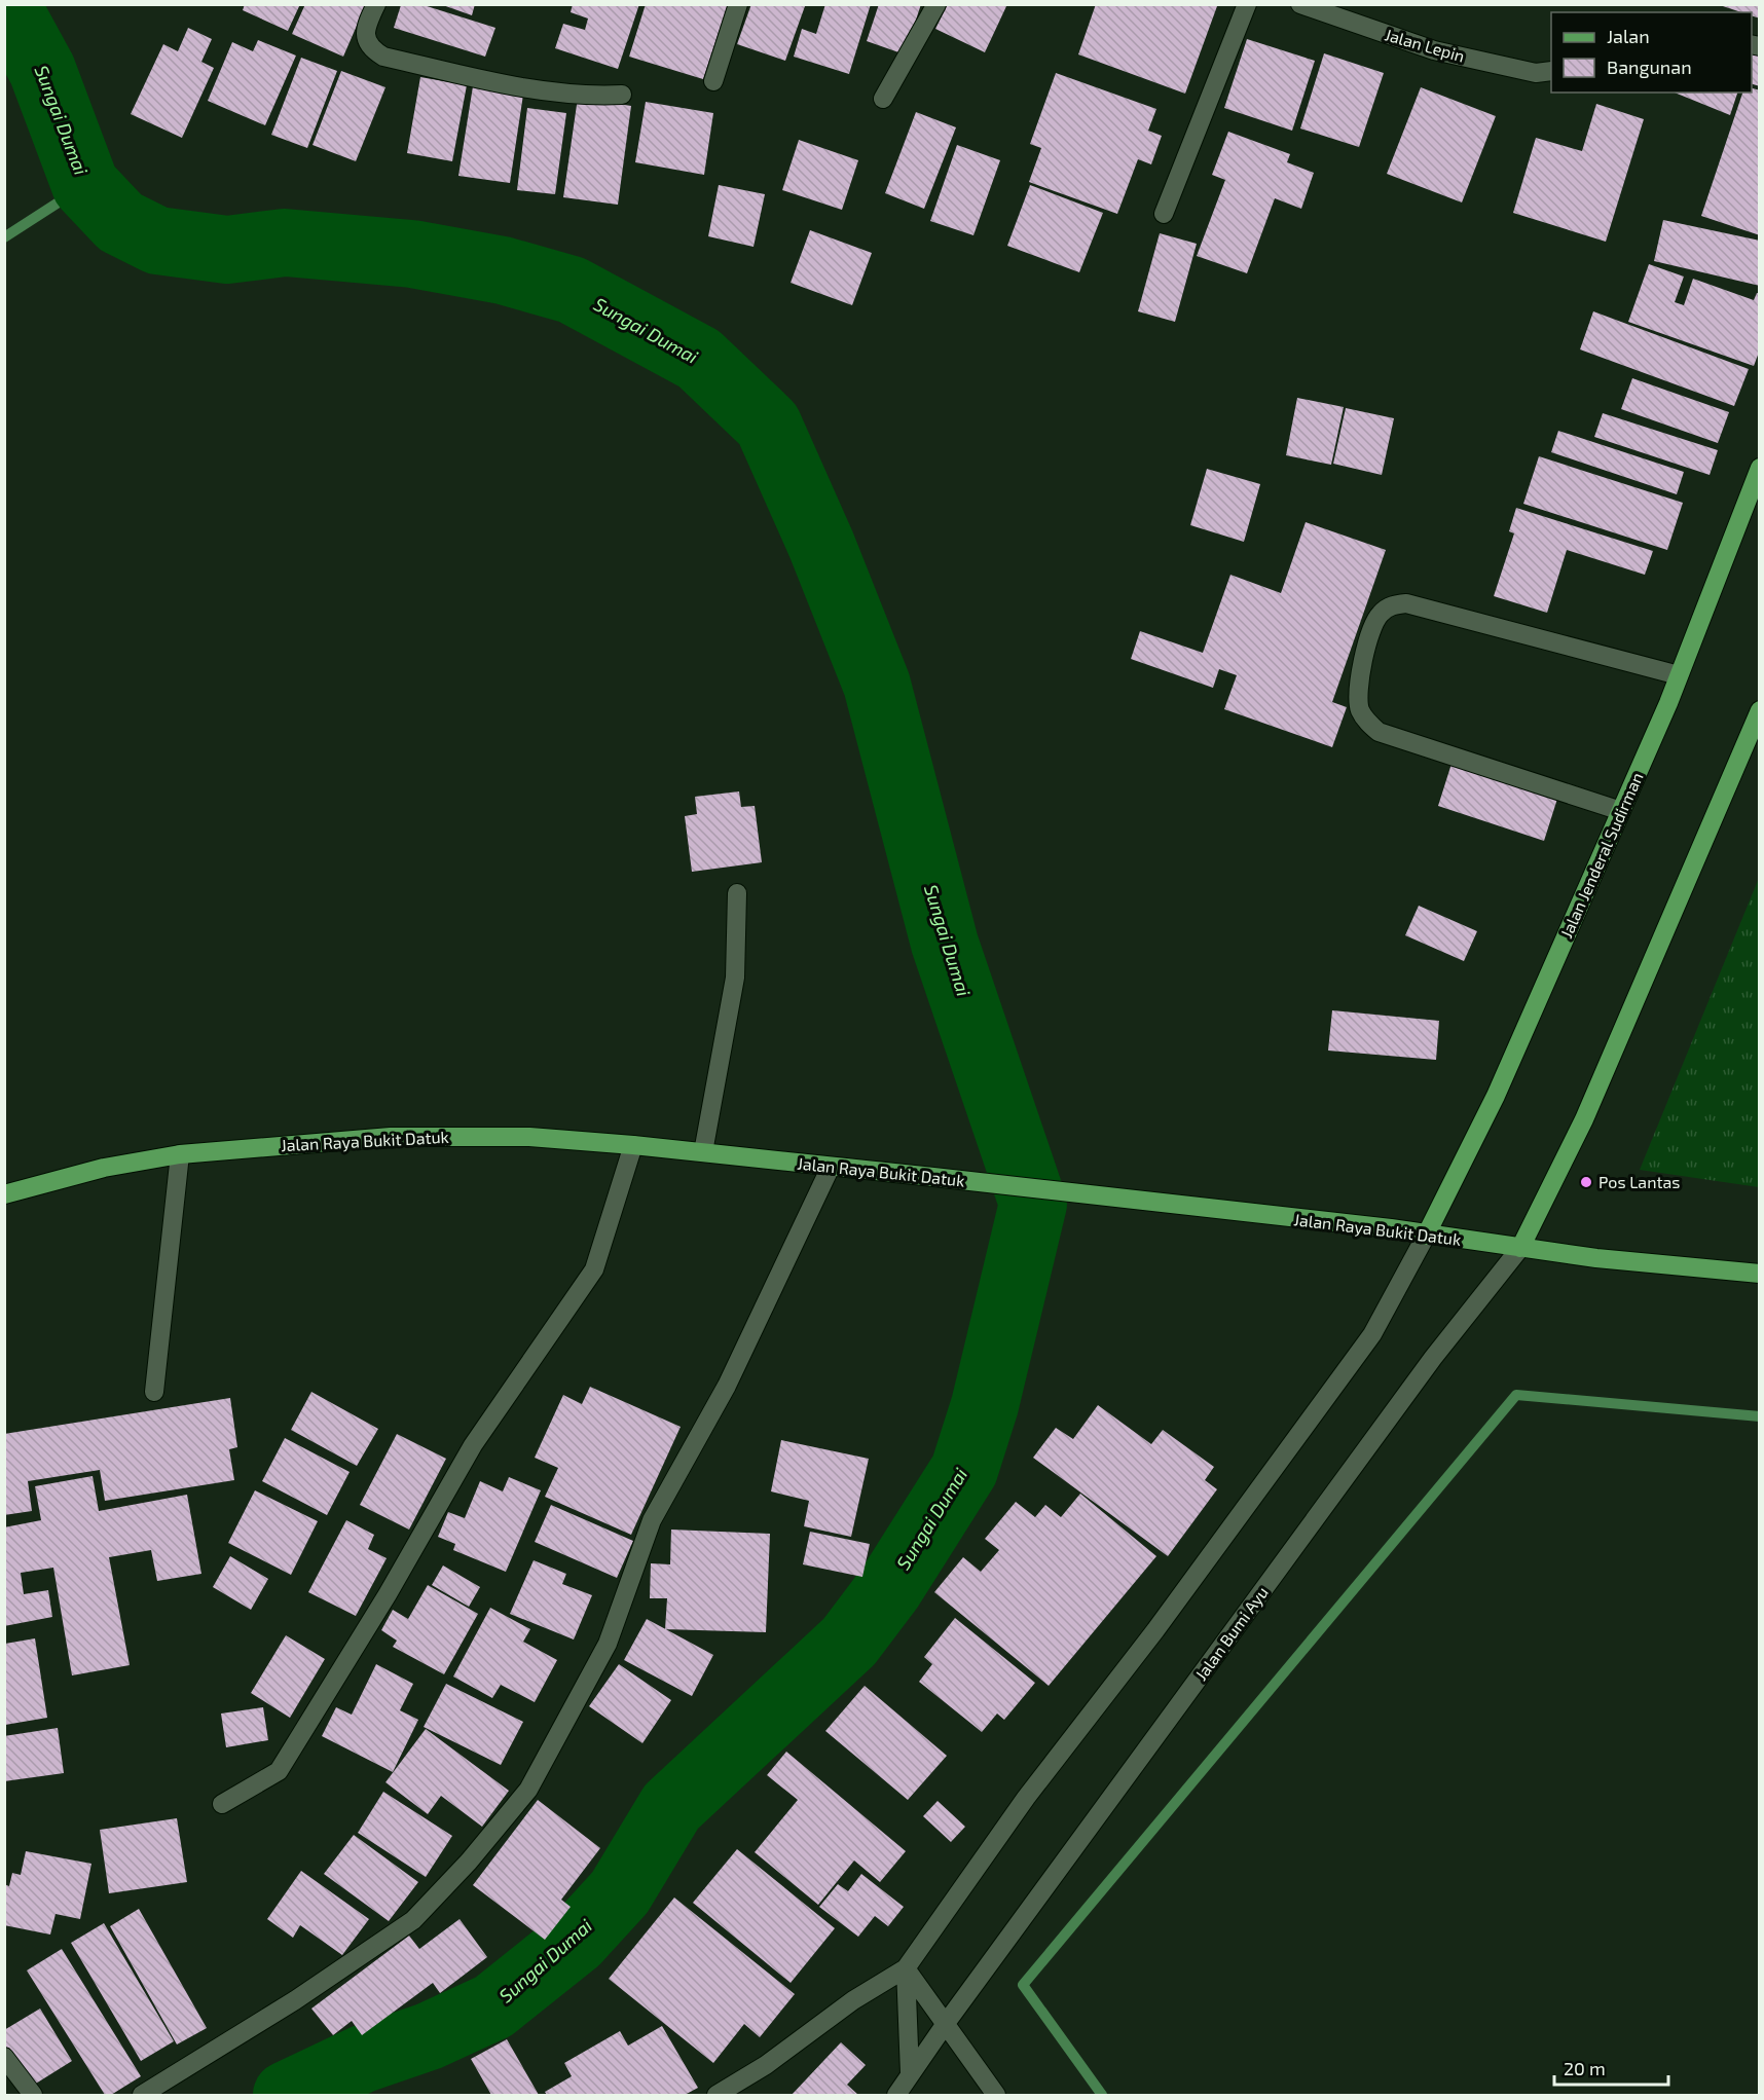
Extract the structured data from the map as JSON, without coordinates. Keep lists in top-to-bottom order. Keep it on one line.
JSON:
{"streets":{"main road":["Jalan Jenderal Sudirman","Jalan Raya Bukit Datuk"],"street":["Jalan Lepin","Jalan Bumi Ayu"]},"crossings":[["Jalan Jenderal Sudirman","Jalan Raya Bukit Datuk"],["Jalan Raya Bukit Datuk","Jalan Bumi Ayu"]],"water":["Sungai Dumai"],"places":["Pos Lantas"],"legend":["Jalan","Bangunan"],"scale_bar":"20 m"}
